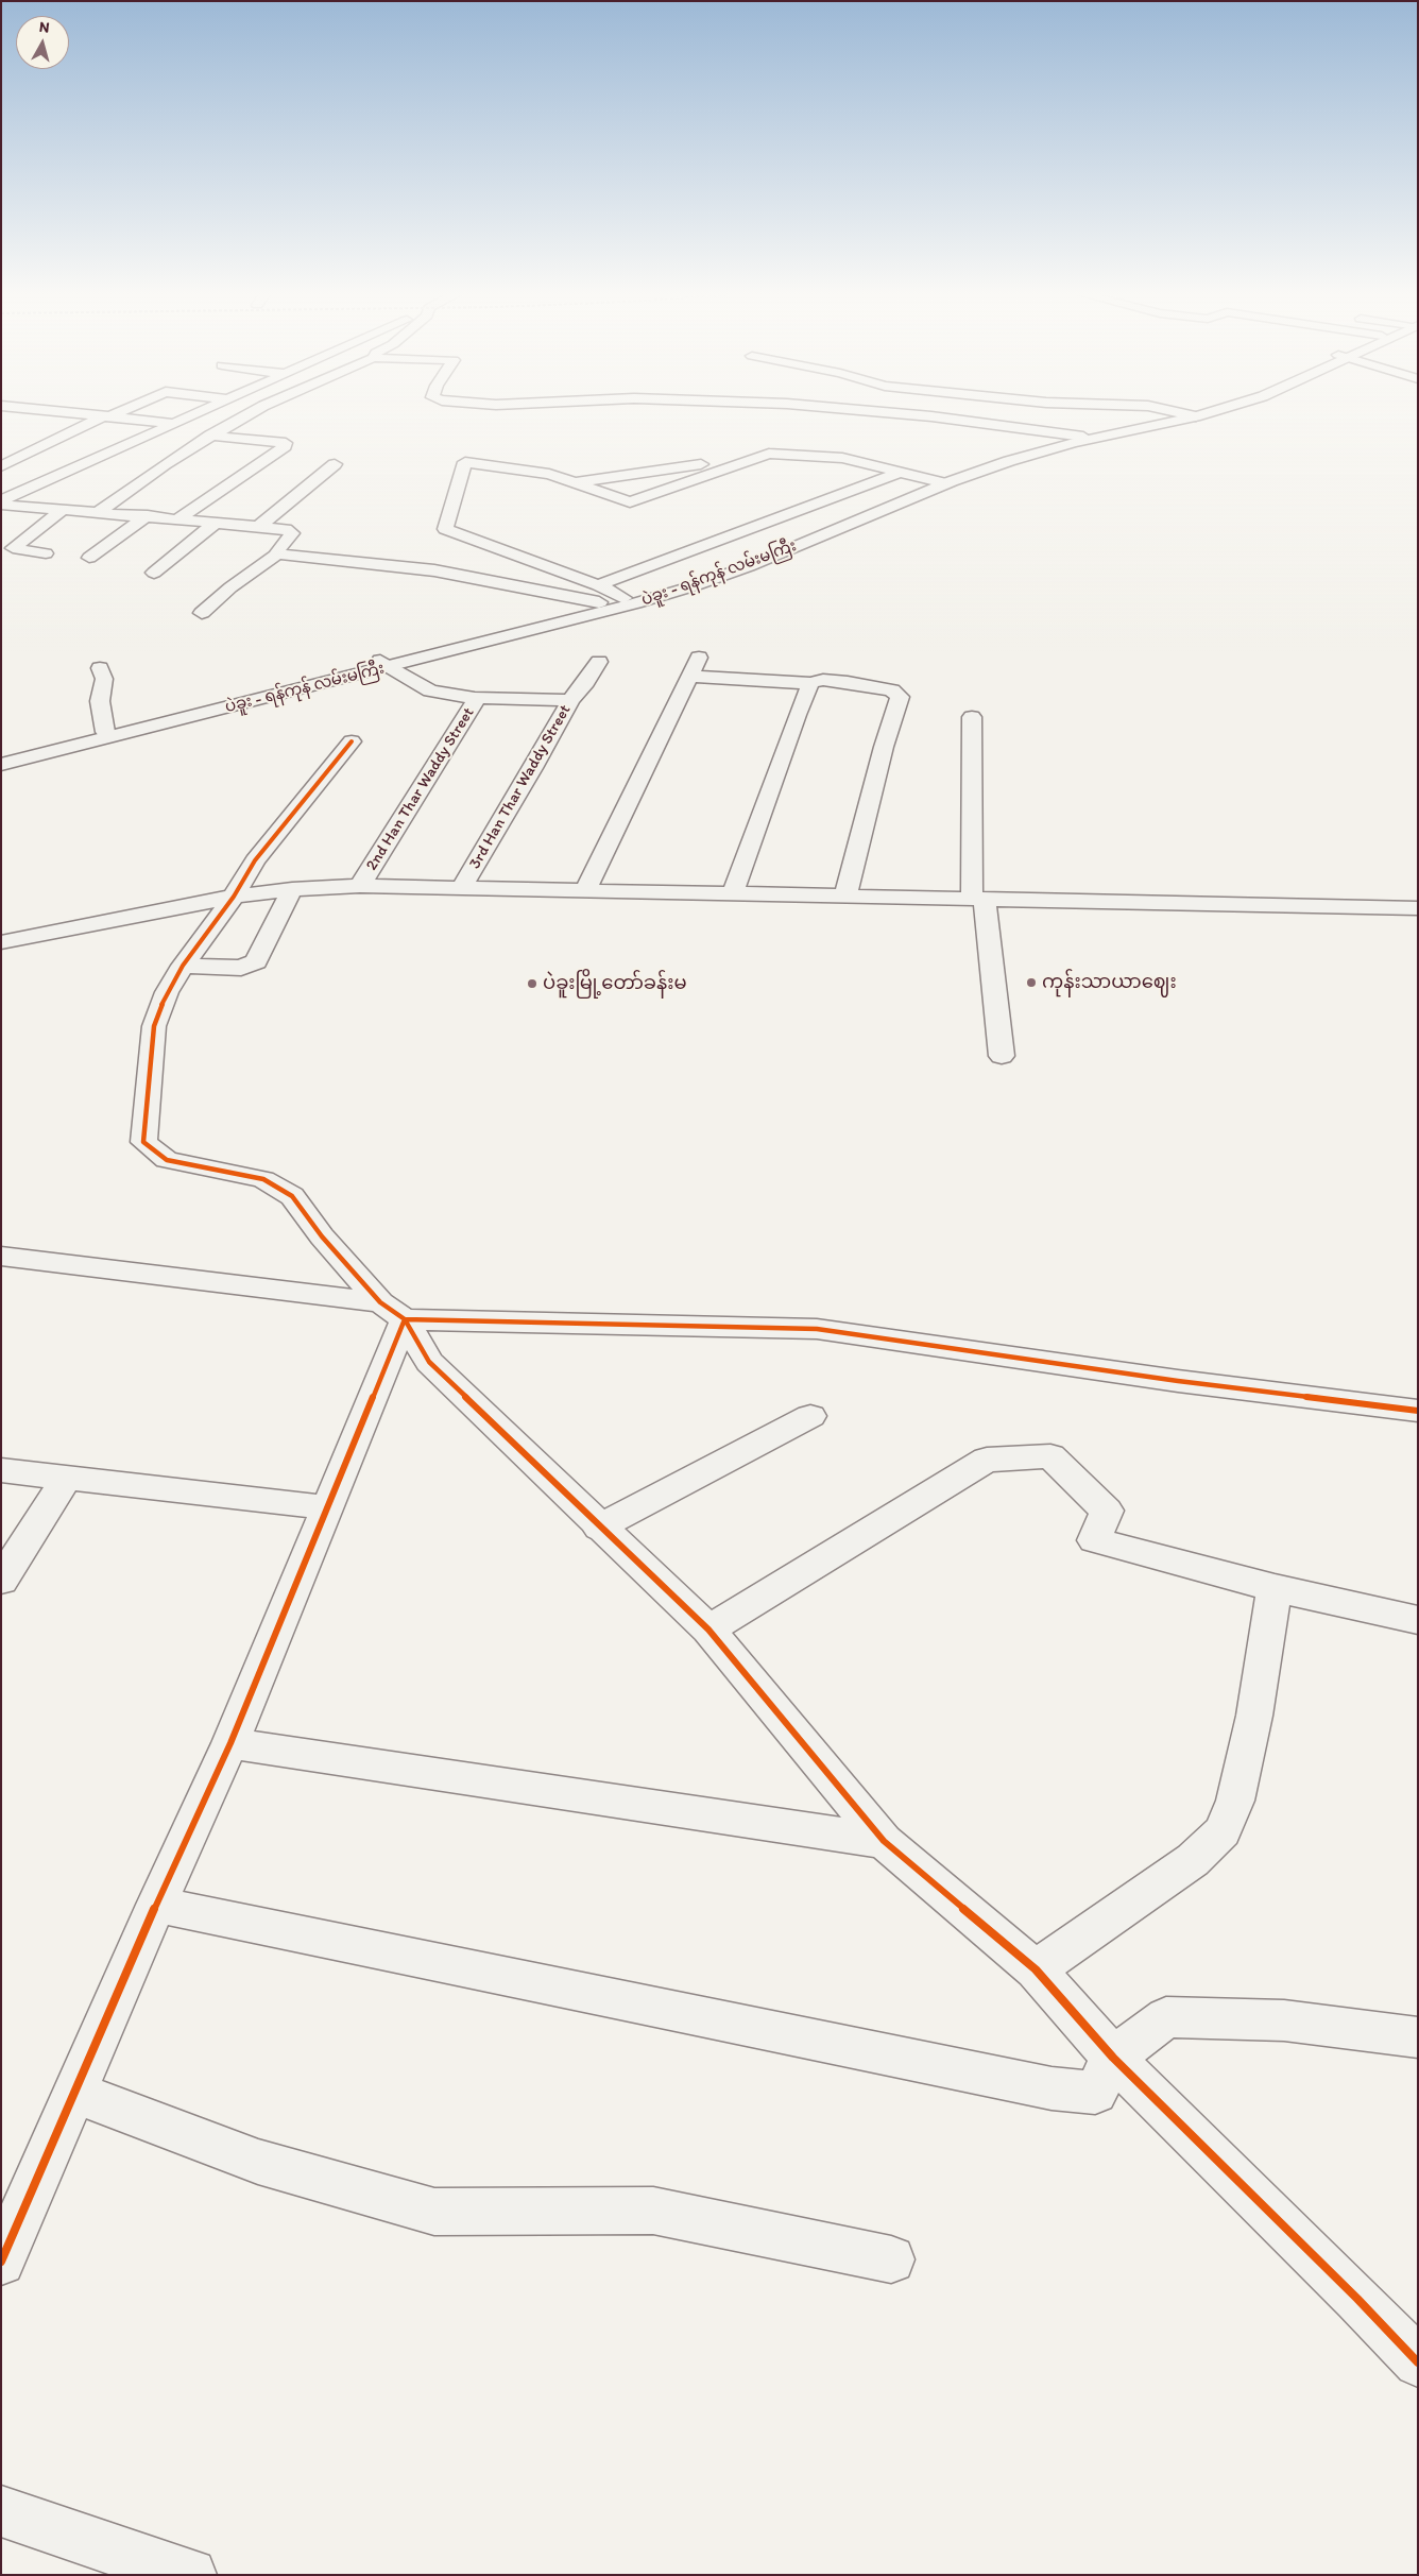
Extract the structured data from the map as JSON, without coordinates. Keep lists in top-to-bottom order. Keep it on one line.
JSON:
{"streets":{"main road":["ပဲခူး - ရန်ကုန် လမ်းမကြီး","3rd Han Thar Waddy Street","2nd Han Thar Waddy Street"]},"crossings":[["ပဲခူး - ရန်ကုန် လမ်းမကြီး","2nd Han Thar Waddy Street"]],"places":["ကုန်းသာယာဈေး","ပဲခူးမြို့တော်ခန်းမ"],"north":"top"}
